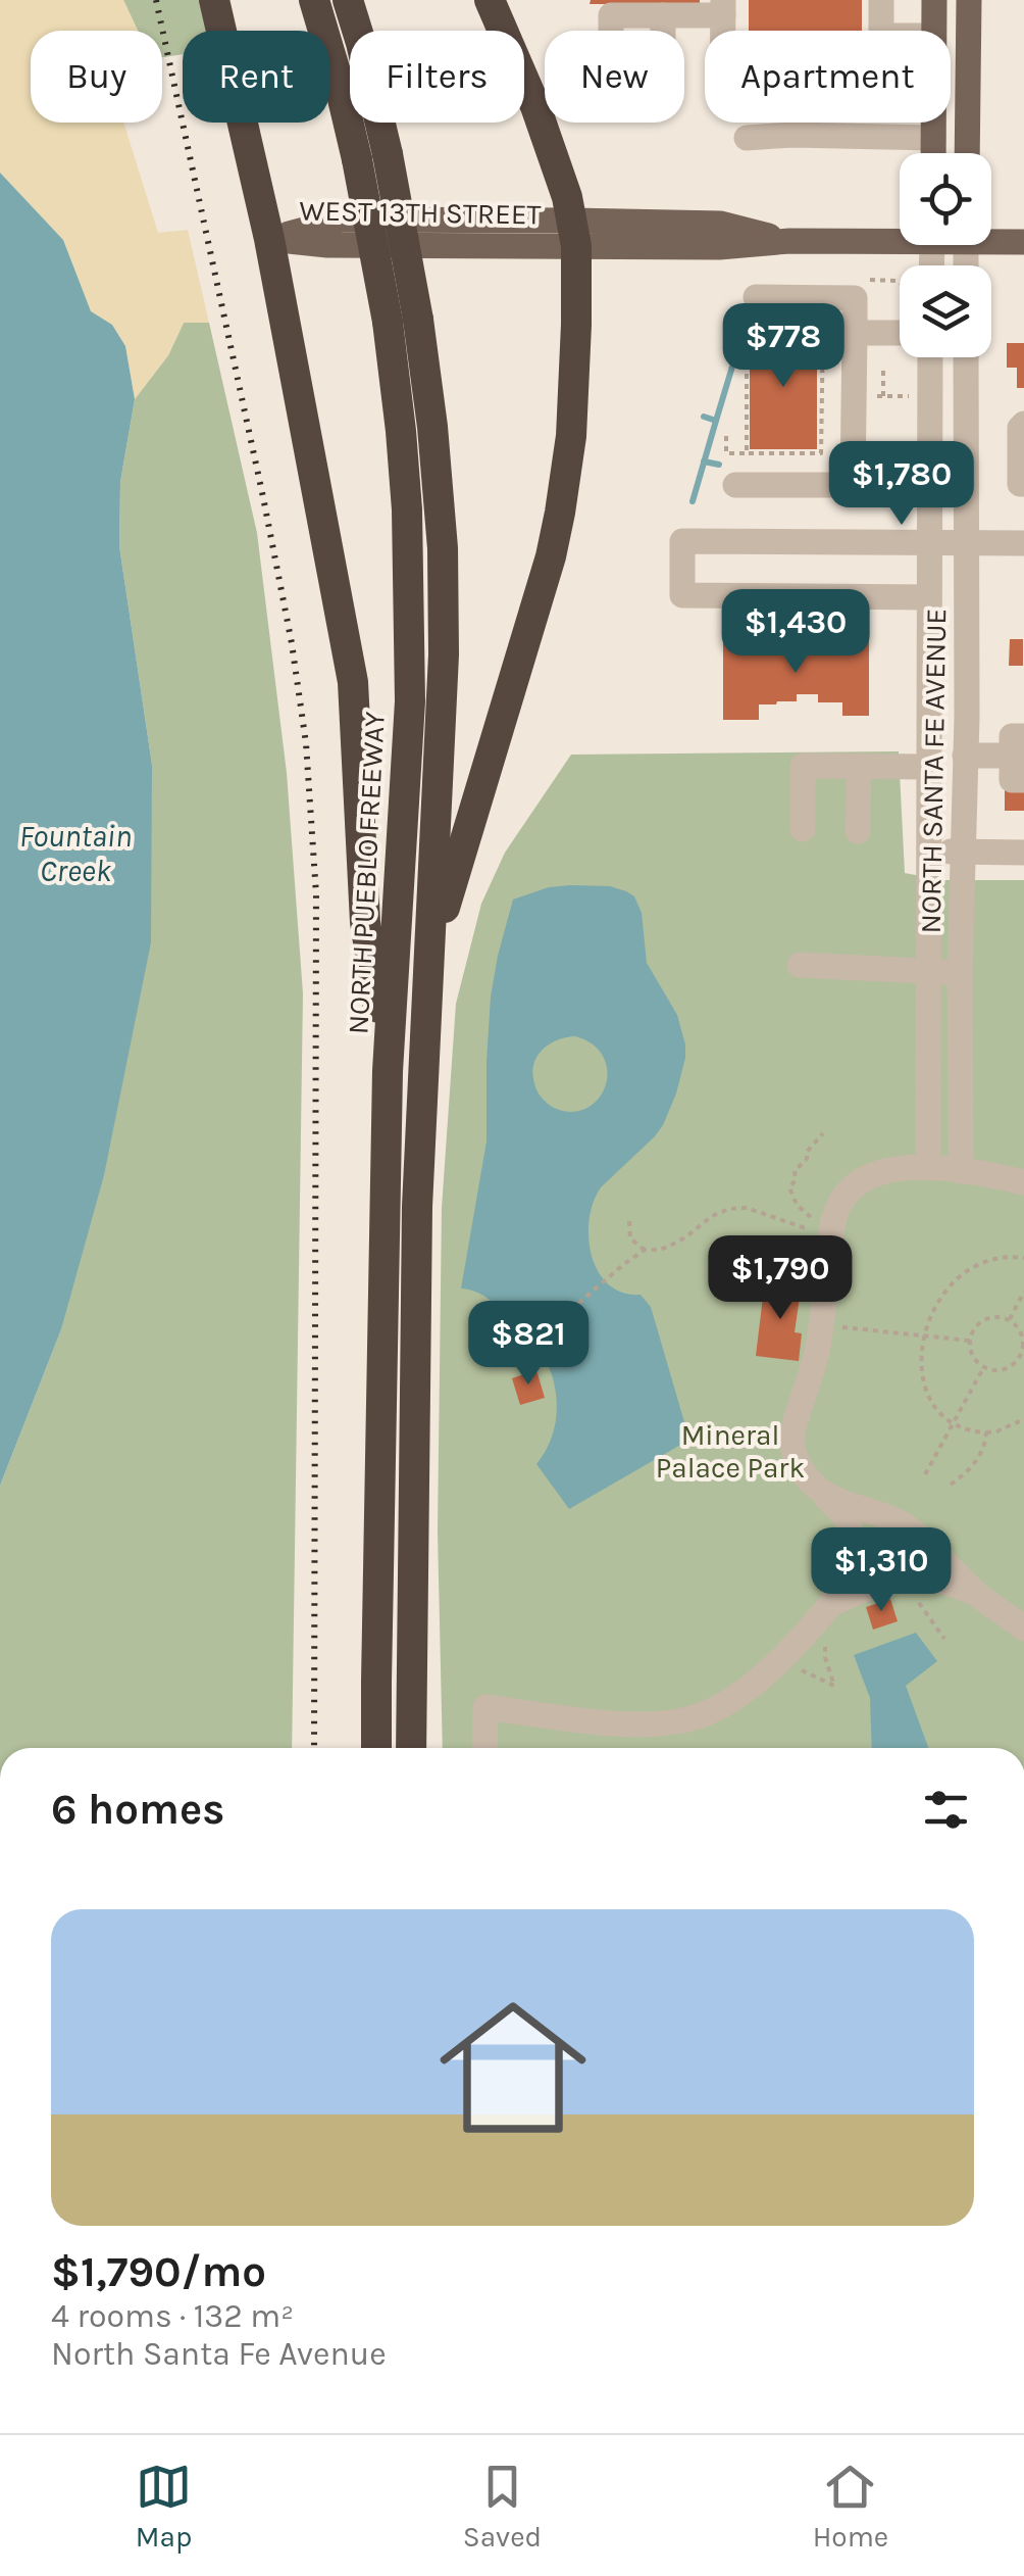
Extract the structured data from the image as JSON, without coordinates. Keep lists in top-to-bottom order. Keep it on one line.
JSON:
{"streets":{"highway":["NORTH PUEBLO FREEWAY"],"main road":["WEST 13TH STREET"],"street":["NORTH SANTA FE AVENUE"]},"water":["Fountain Creek"],"parks":["Mineral Palace Park"],"page":{"chip":["Buy","Rent","Filters","New","Apartment"],"price":["$778","$1,780","$1,430","$1,790","$821","$1,310"],"heading":"6 homes","list":[{"name":"$1,790/mo","note":"4 rooms · 132 m² · North Santa Fe Avenue"}],"tabs":["Map","Saved","Home"]}}
